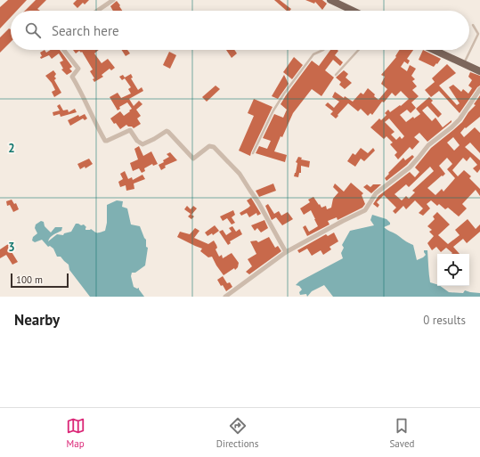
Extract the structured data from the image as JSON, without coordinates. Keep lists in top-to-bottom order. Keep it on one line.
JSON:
{"scale_bar":"100 m","page":{"search":"Search here","scale":"100 m","heading":["Nearby","0 results"],"nav":["Map","Directions","Saved"]},"grid":{"rows":["2","3"]}}
